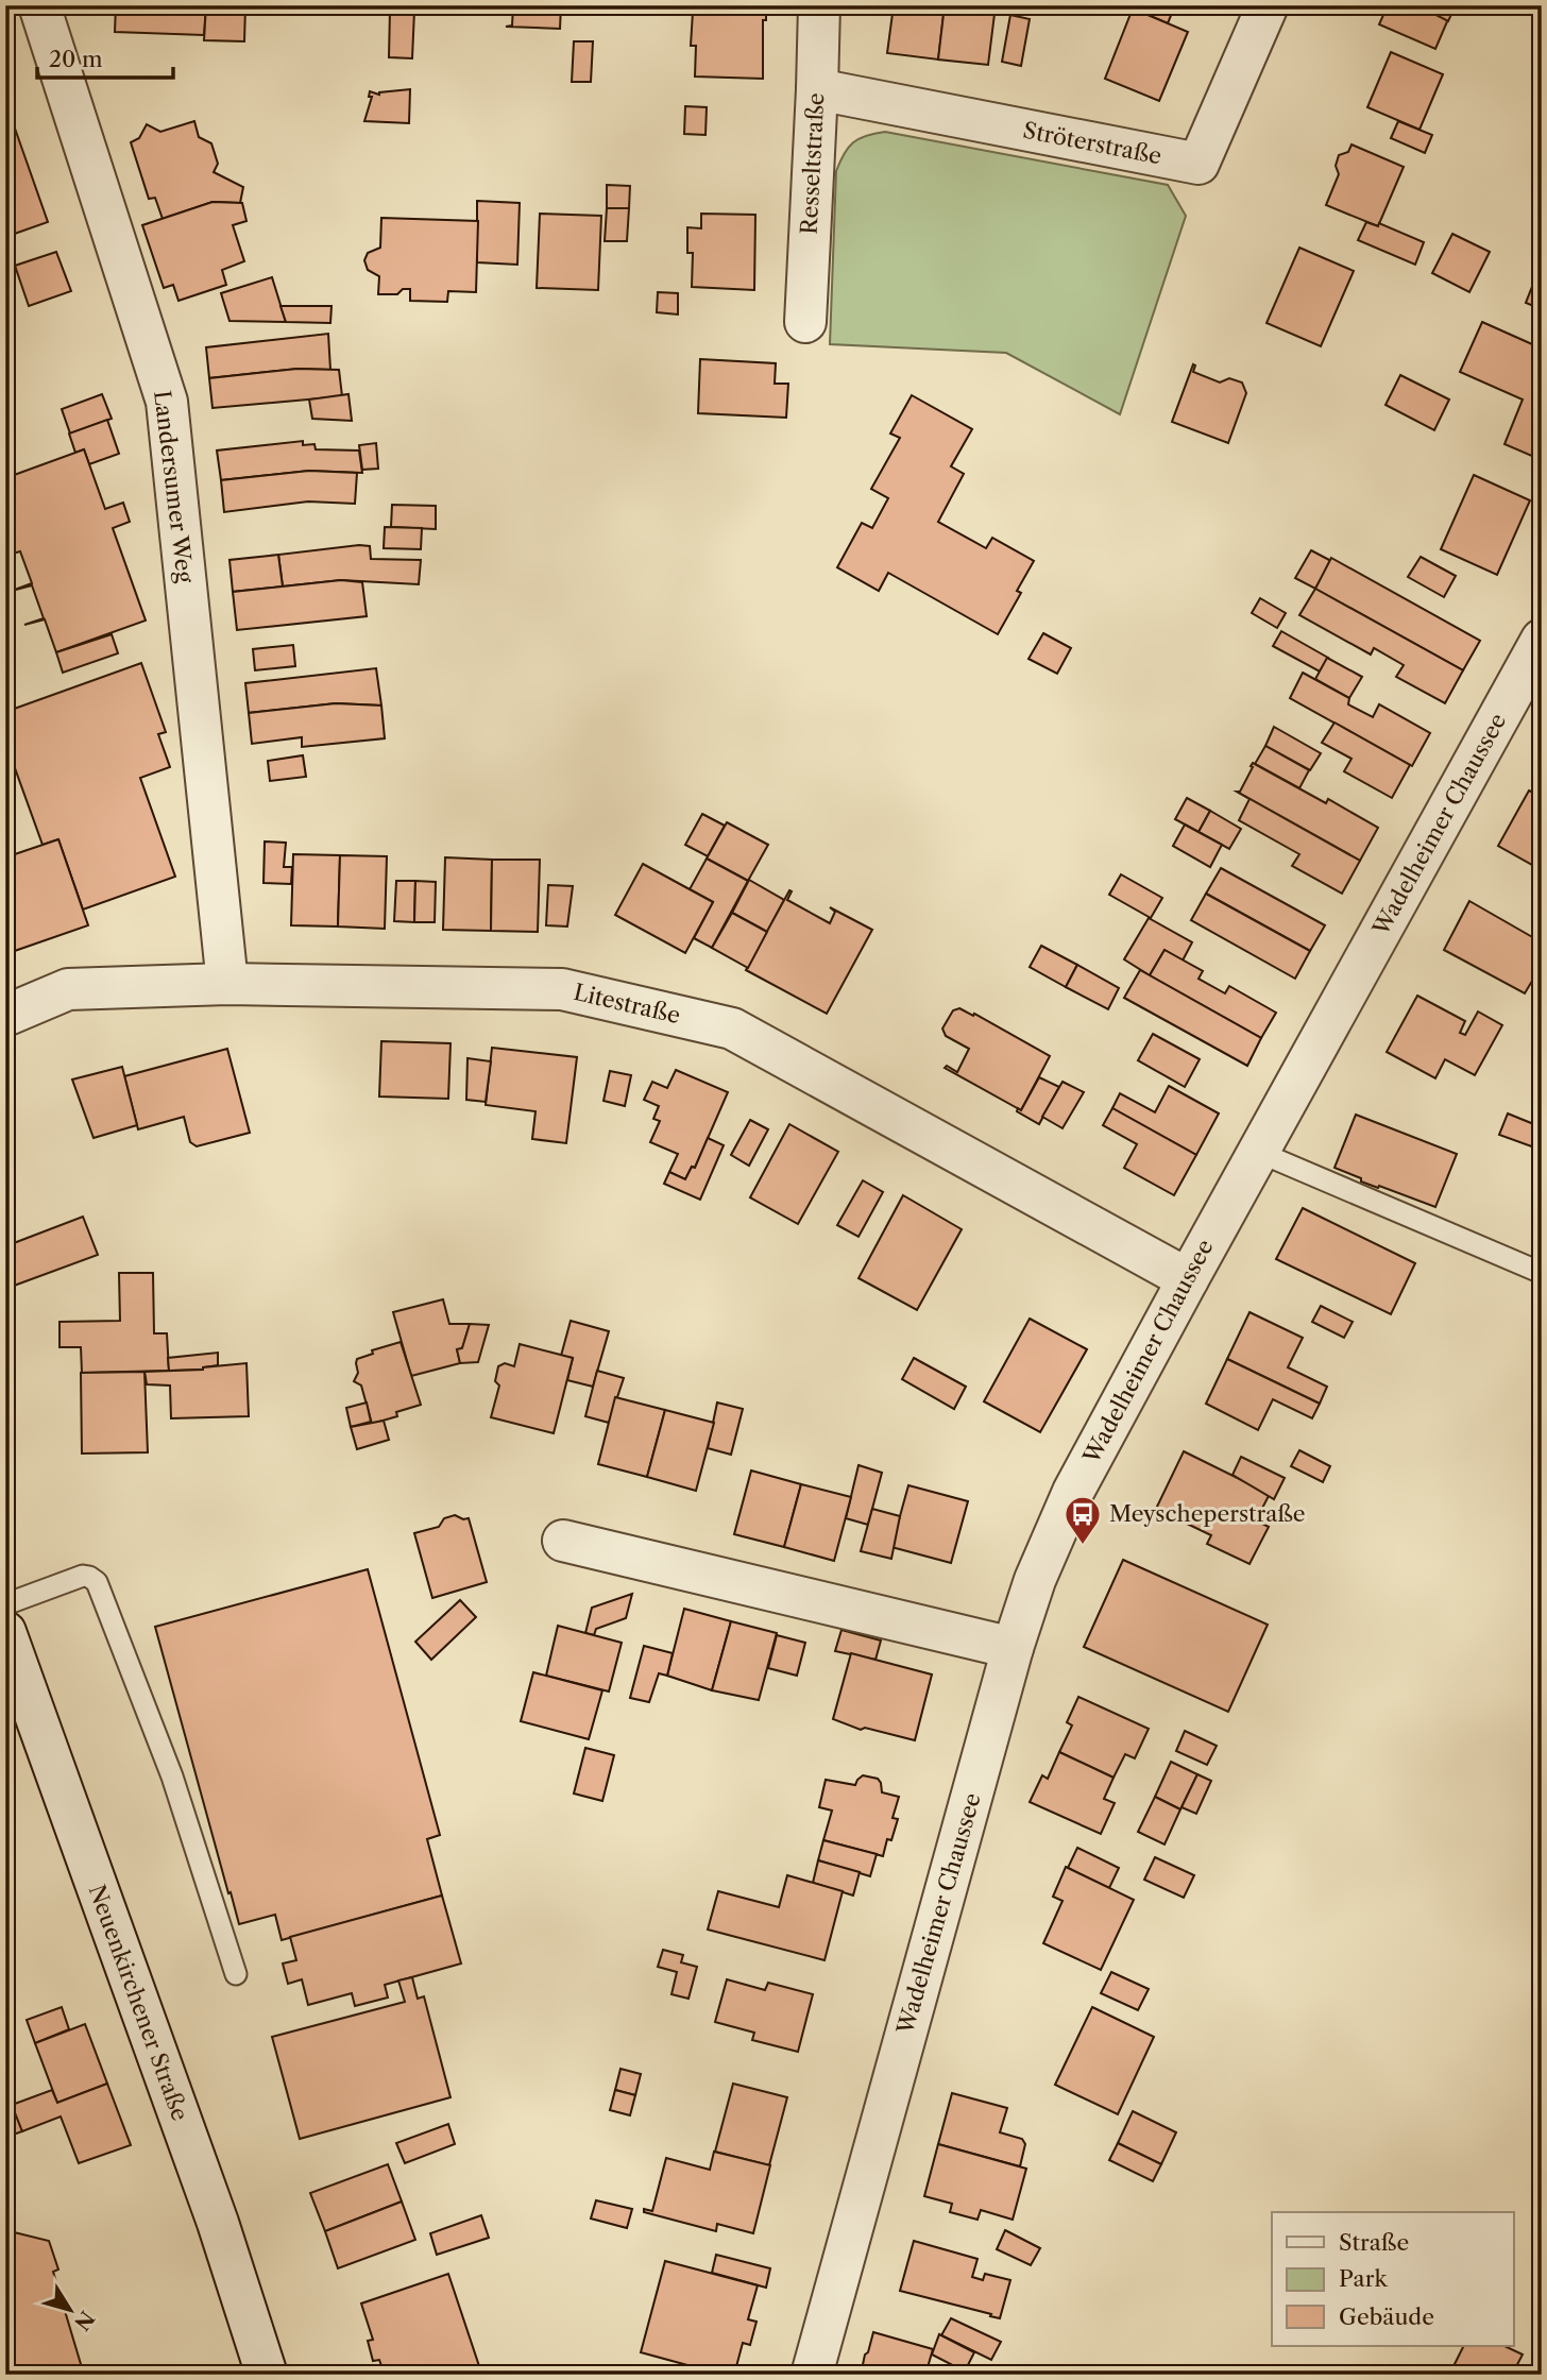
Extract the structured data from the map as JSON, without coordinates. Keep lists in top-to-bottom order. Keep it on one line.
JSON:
{"streets":{"street":["Ströterstraße","Resseltstraße","Landersumer Weg","Wadelheimer Chaussee","Litestraße","Neuenkirchener Straße"]},"crossings":[["Ströterstraße","Resseltstraße"],["Landersumer Weg","Litestraße"],["Wadelheimer Chaussee","Litestraße"]],"places":{"bus stop":["Meyscheperstraße"]},"legend":["Straße","Park","Gebäude"],"scale_bar":"20 m","north":"bottom right"}
